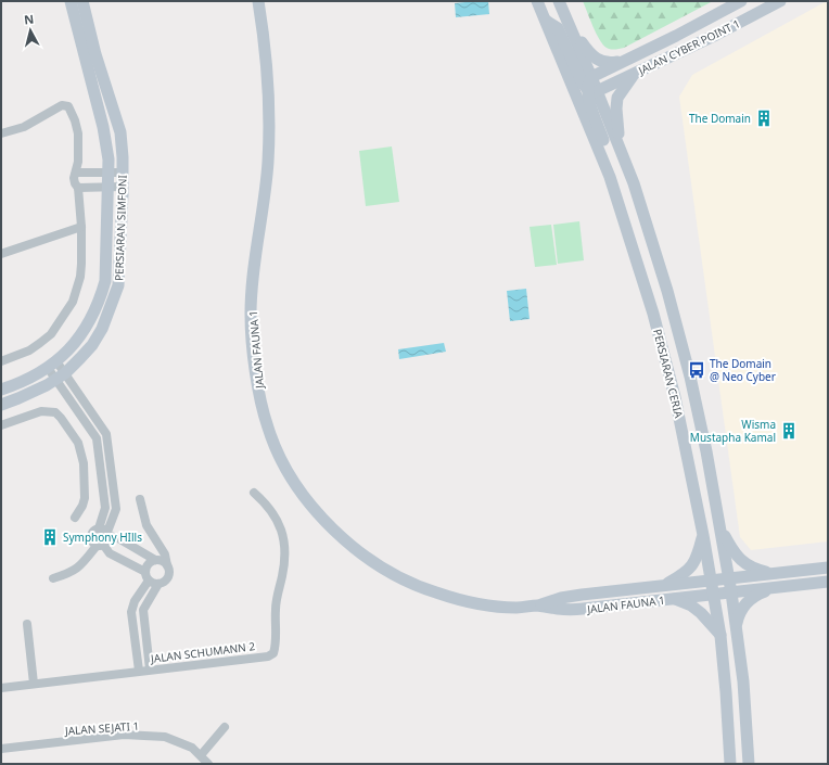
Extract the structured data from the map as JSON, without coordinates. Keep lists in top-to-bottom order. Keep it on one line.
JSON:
{"streets":{"street":["JALAN CYBER POINT 1","PERSIARAN SIMFONI","JALAN FAUNA 1","PERSIARAN CERIA","JALAN SCHUMANN 2","JALAN SEJATI 1"]},"crossings":[["JALAN CYBER POINT 1","PERSIARAN CERIA"],["JALAN FAUNA 1","PERSIARAN CERIA"]],"places":{"building":["The Domain","Wisma Mustapha Kamal","Symphony HIlls"],"bus stop":["The Domain @ Neo Cyber"]},"north":"top"}
